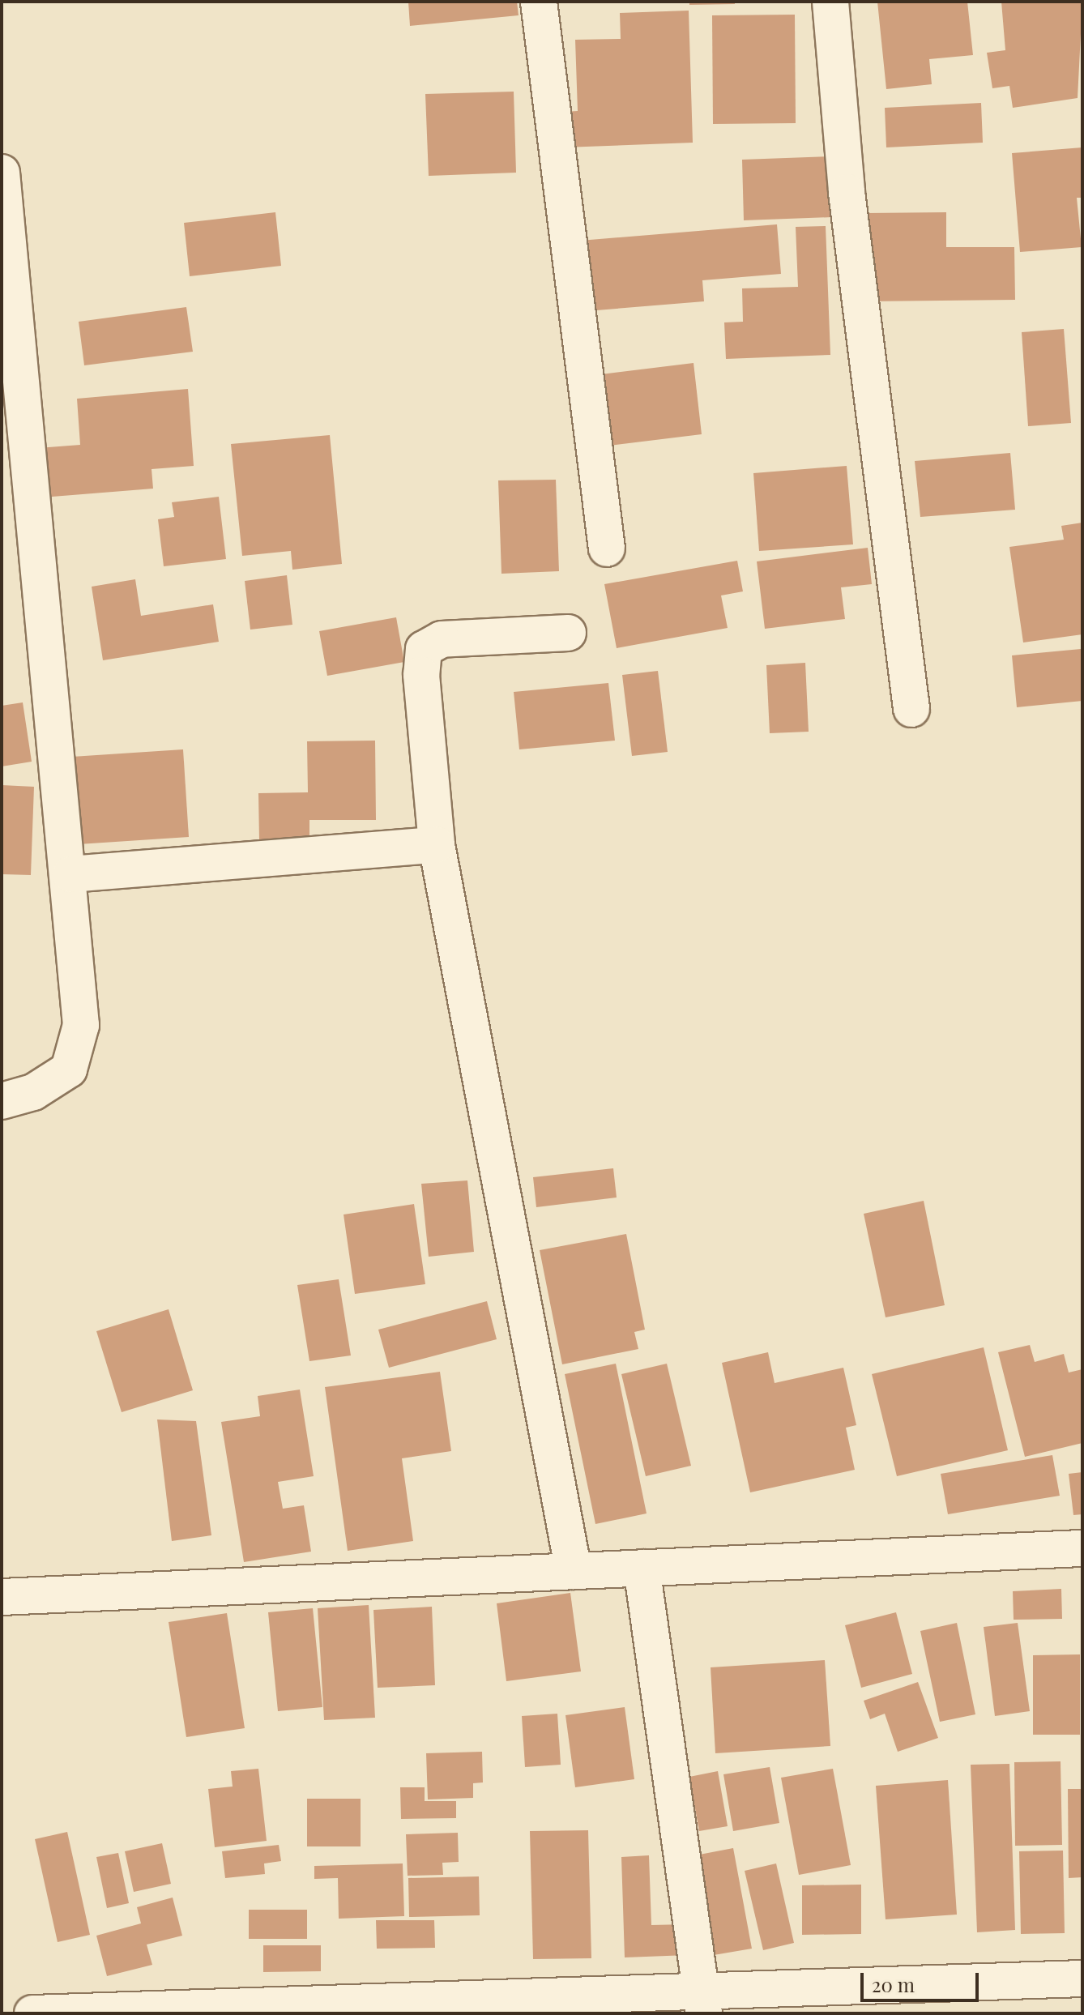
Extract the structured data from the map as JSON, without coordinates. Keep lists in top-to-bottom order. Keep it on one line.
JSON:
{"scale_bar":"20 m"}
